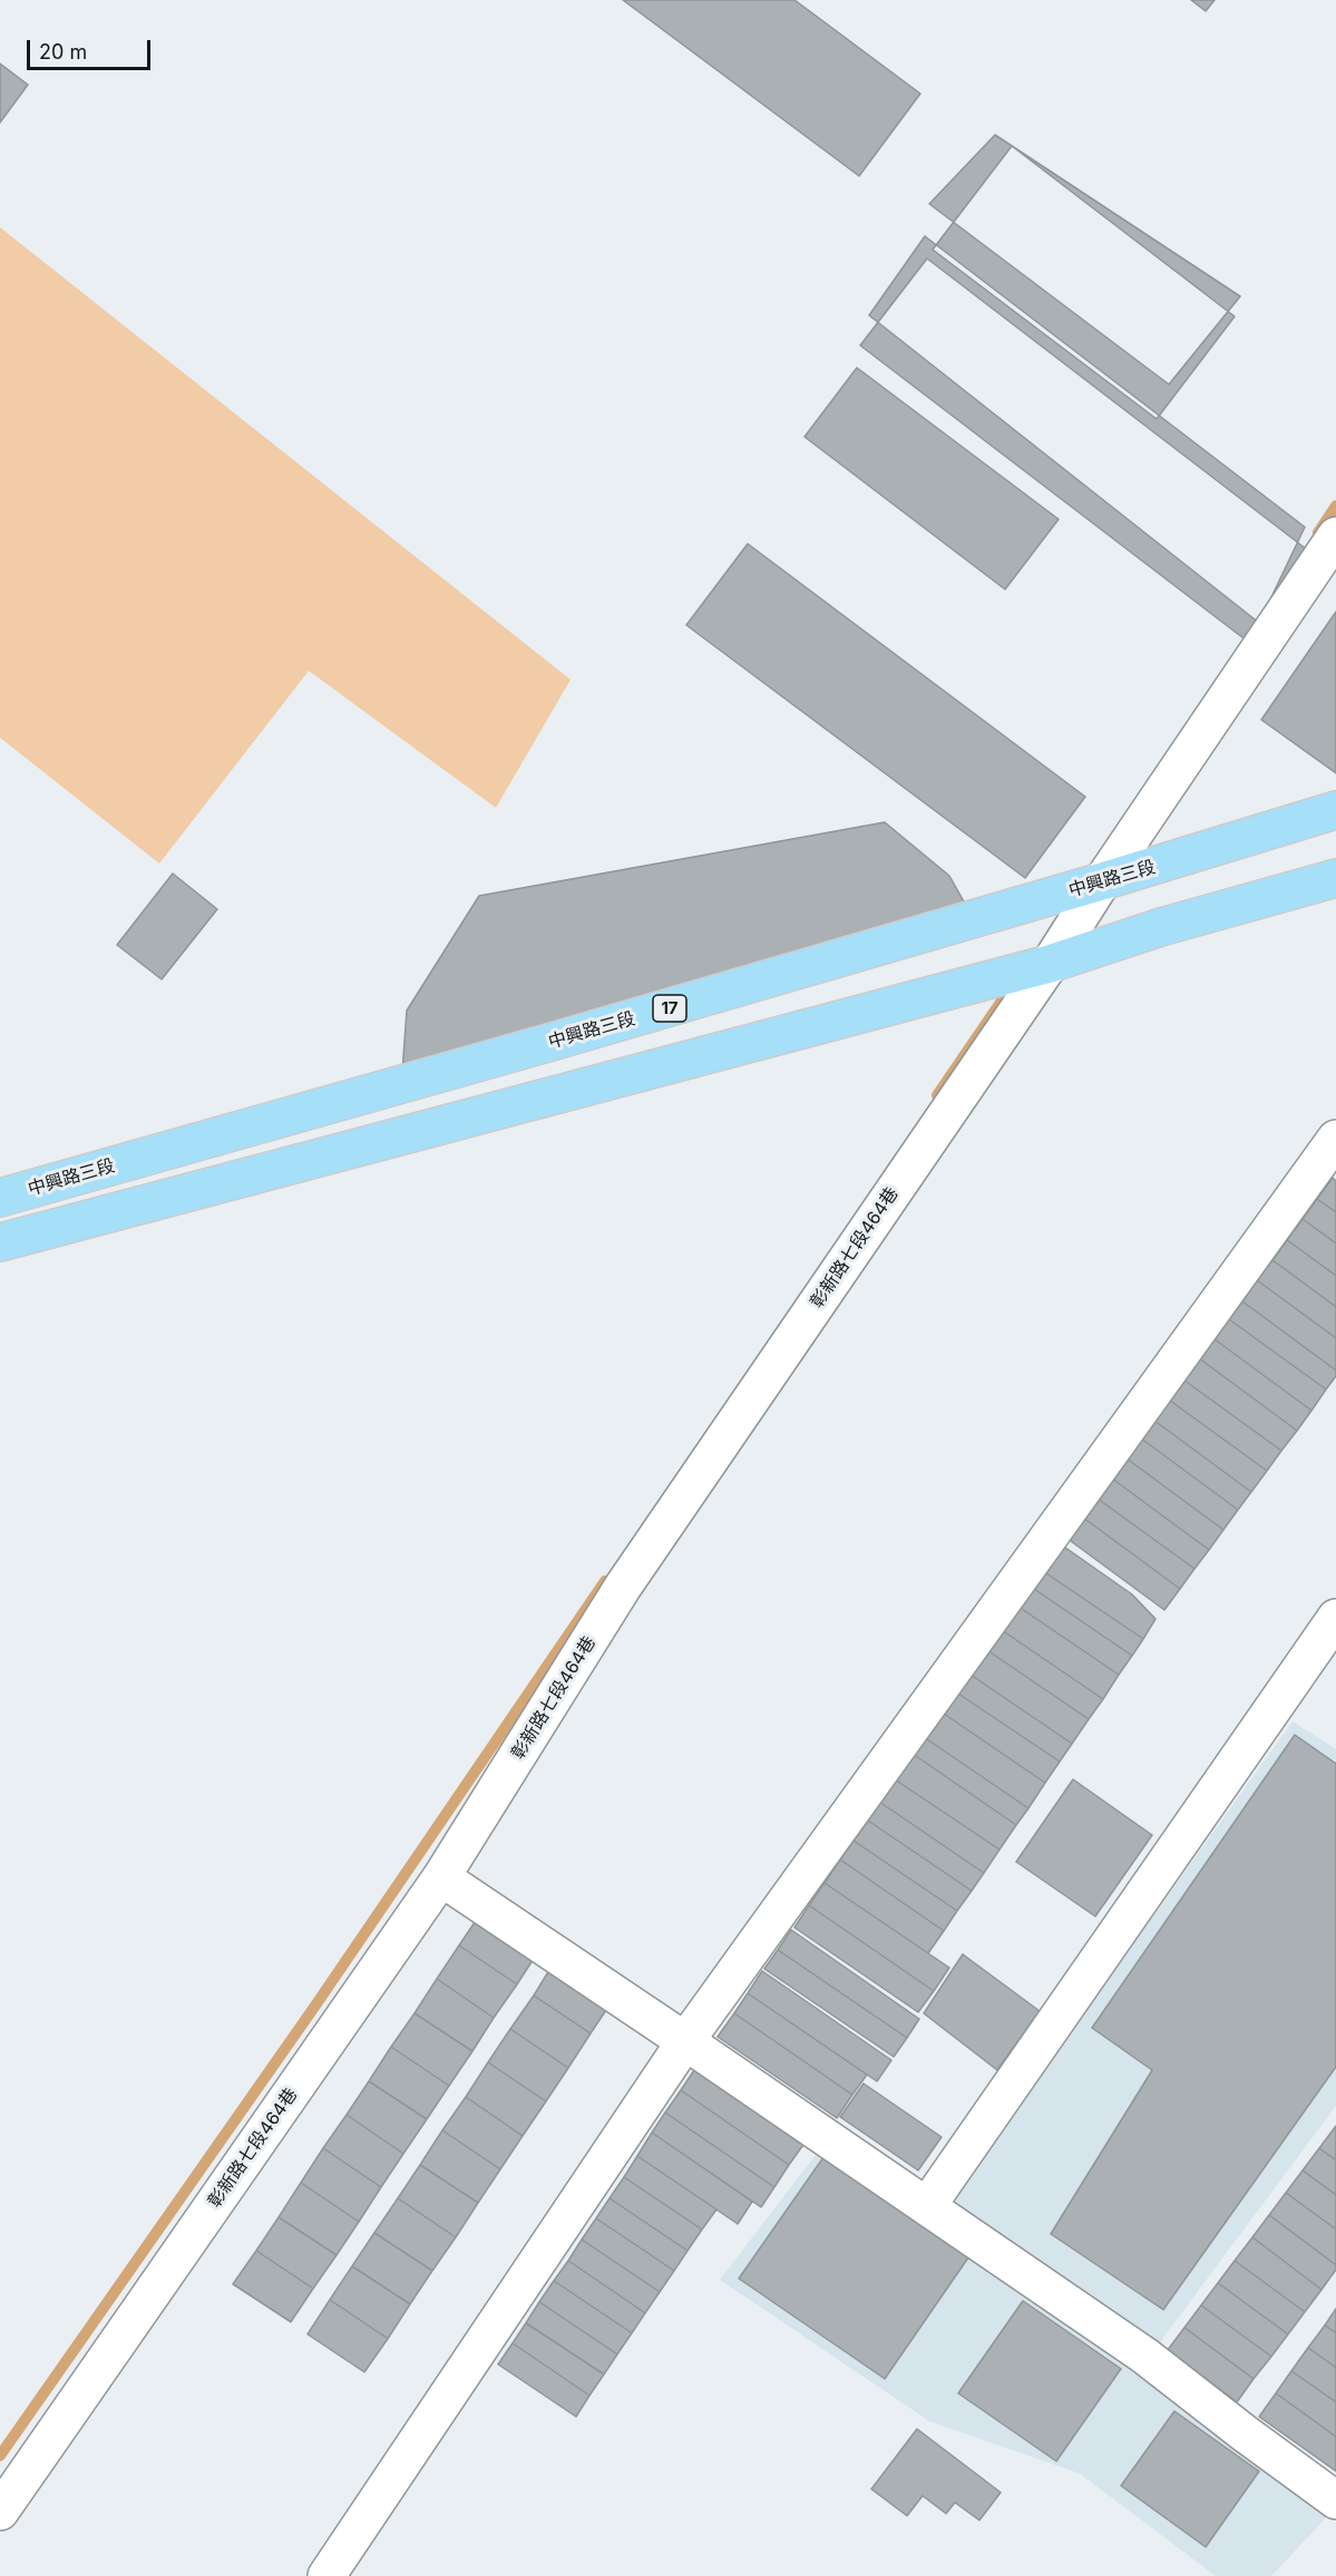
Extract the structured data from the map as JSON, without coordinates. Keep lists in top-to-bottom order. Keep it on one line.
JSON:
{"streets":{"main road":["中興路三段","17"],"street":["彰新路七段464巷"]},"crossings":[["中興路三段","彰新路七段464巷"]],"scale_bar":"20 m"}
